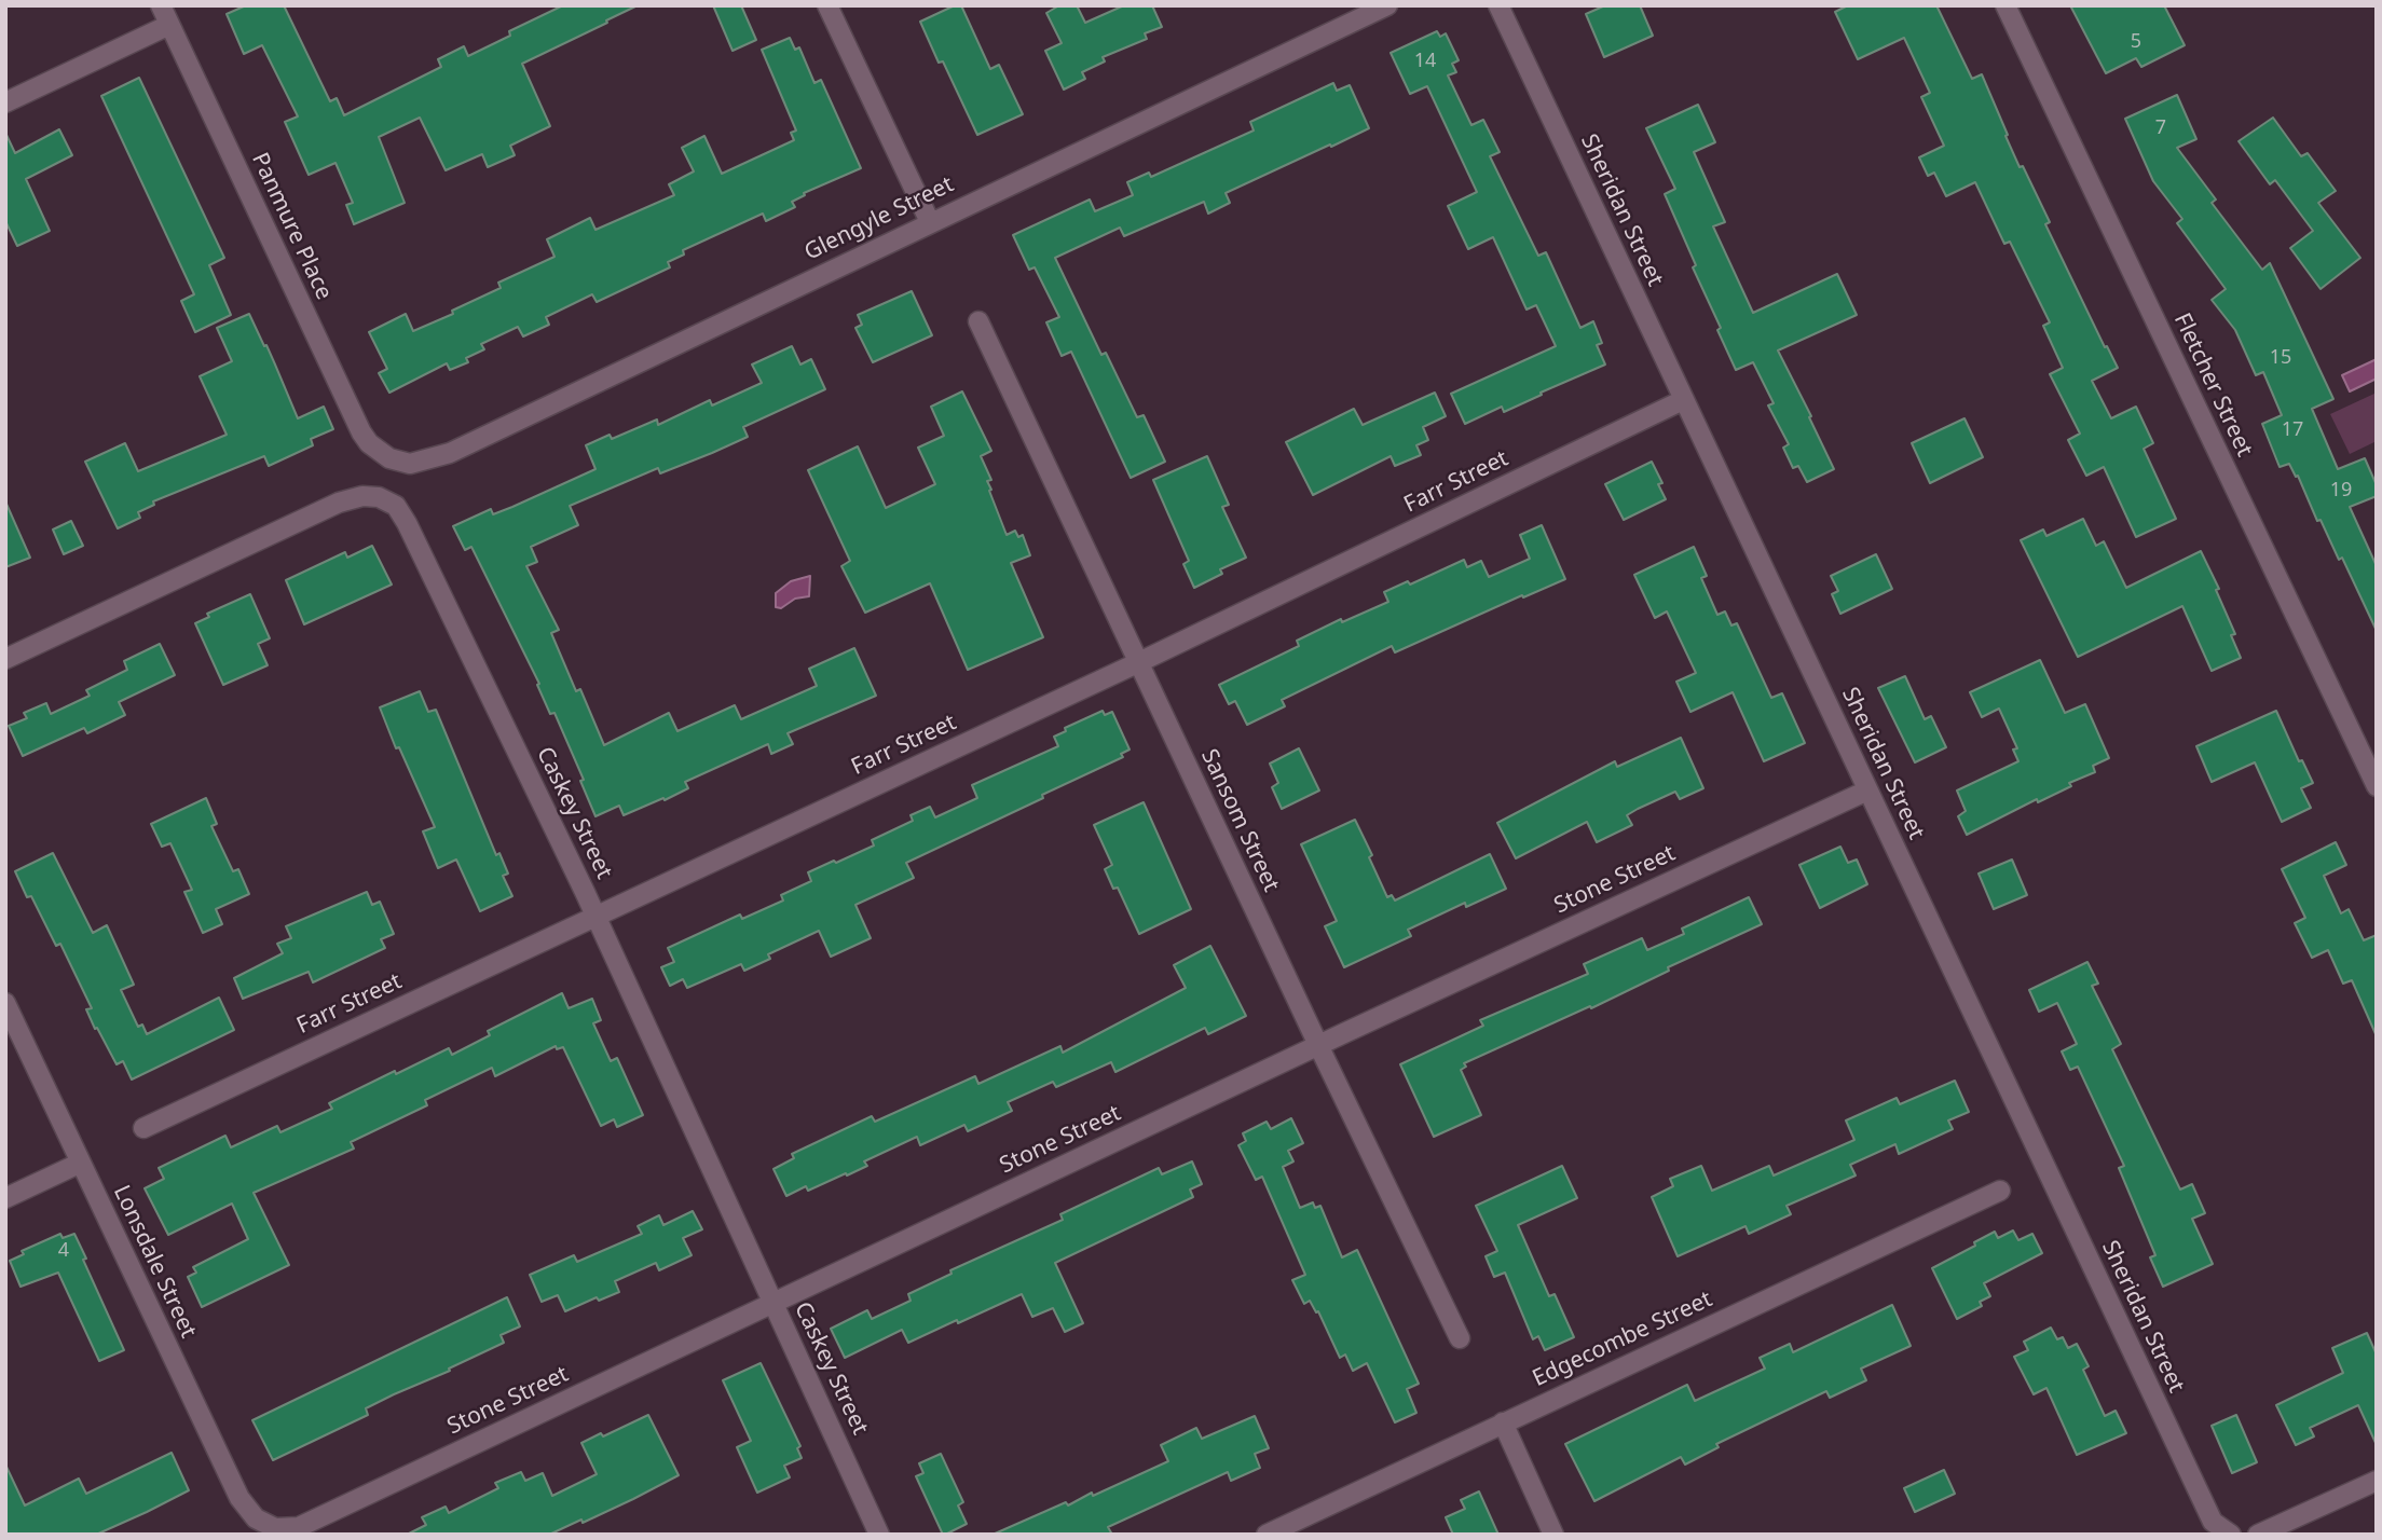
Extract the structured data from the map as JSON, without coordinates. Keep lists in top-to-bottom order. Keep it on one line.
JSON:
{"streets":{"street":["Sheridan Street","Glengyle Street","Panmure Place","Fletcher Street","Farr Street","Caskey Street","Sansom Street","Stone Street","Lonsdale Street","Edgecombe Street"]},"crossings":[["Sheridan Street","Farr Street"],["Sheridan Street","Stone Street"],["Glengyle Street","Panmure Place"],["Farr Street","Caskey Street"],["Farr Street","Sansom Street"],["Caskey Street","Stone Street"],["Sansom Street","Stone Street"],["Stone Street","Lonsdale Street"]],"house_numbers":["5","14","7","15","17","19","4"]}
